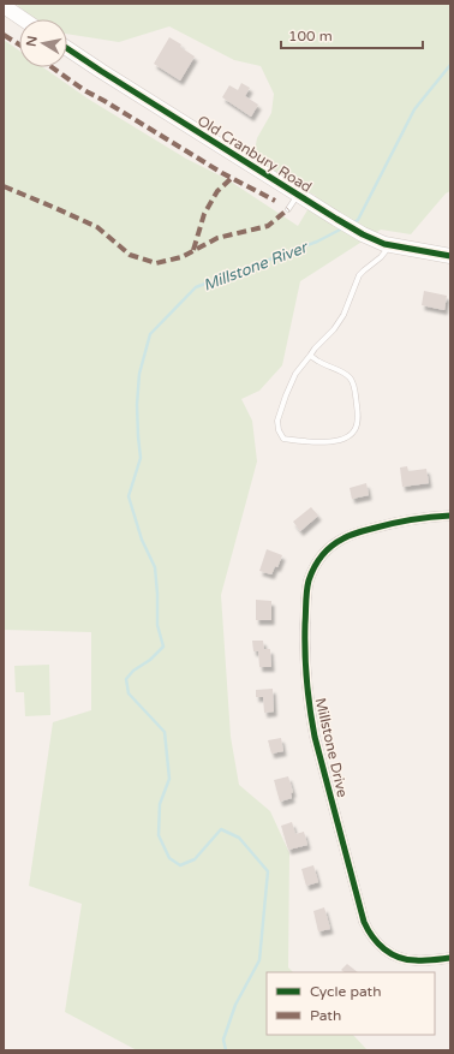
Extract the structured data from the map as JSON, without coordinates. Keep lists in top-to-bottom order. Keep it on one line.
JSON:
{"streets":{"street":["Old Cranbury Road","Millstone Drive"]},"water":["Millstone River"],"legend":["Cycle path","Path"],"scale_bar":"100 m","north":"left"}
